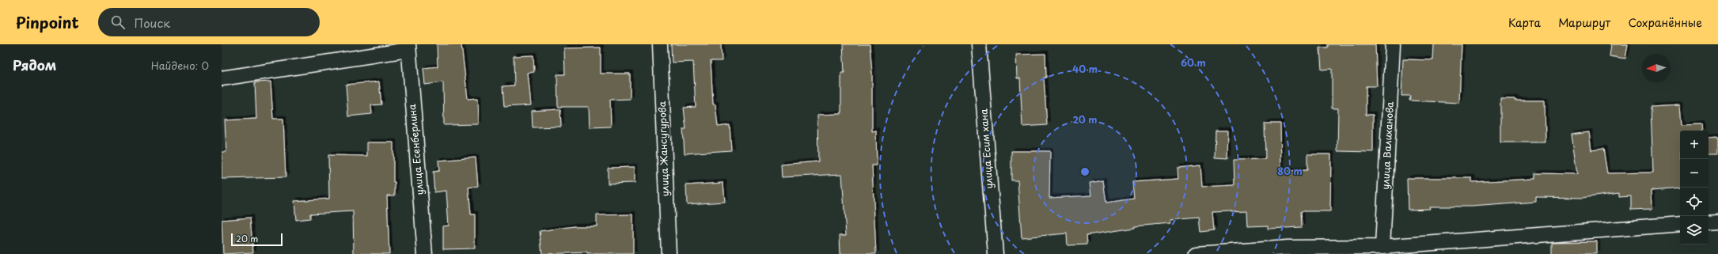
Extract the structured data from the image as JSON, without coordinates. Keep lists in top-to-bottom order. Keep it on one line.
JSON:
{"streets":{"street":["улица Валиханова","улица Жансугурова","улица Есим хана","улица Есенберлина"]},"scale_bar":"20 m","north":"left","page":{"header":"Pinpoint","search":"Поиск","nav":["Карта","Маршрут","Сохранённые"],"heading":["Рядом","Найдено: 0"],"map_buttons":["+","−"],"scale":"20 m"},"rings":["60 m","40 m","20 m","80 m"]}
